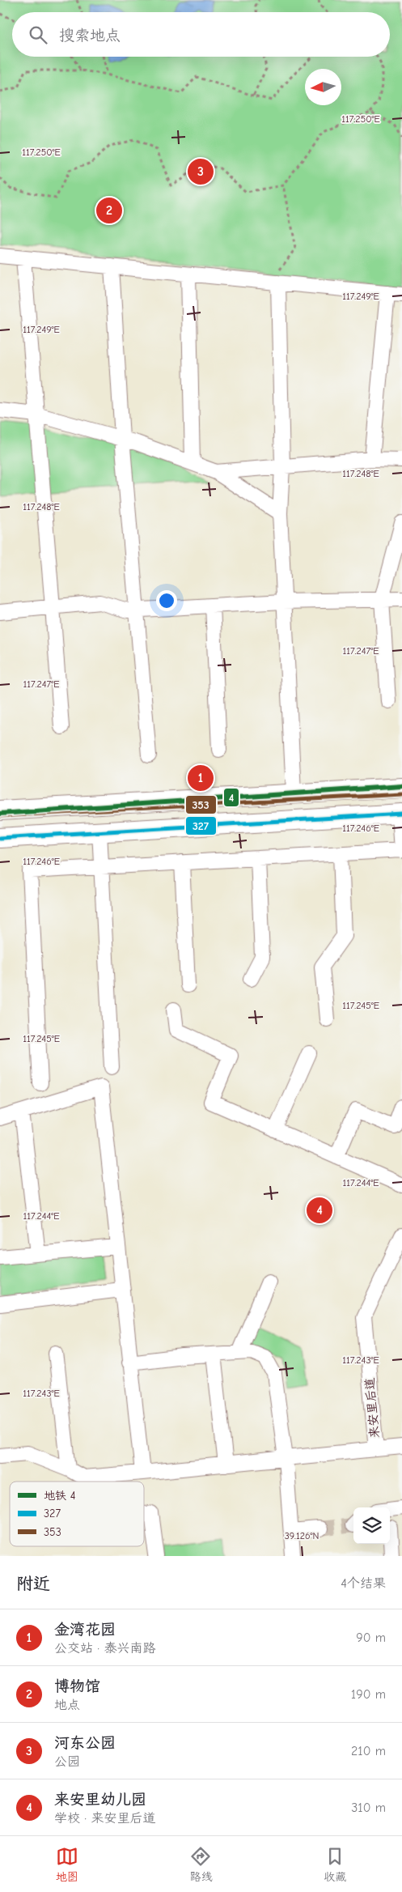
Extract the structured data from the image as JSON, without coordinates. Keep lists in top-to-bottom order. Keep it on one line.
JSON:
{"streets":{"street":["来安里后道"]},"lines":["metro line 4","transit line 353","transit line 327"],"legend":["地铁 4","327","353"],"north":"left","page":{"search":"搜索地点","pins":["3","2","1","4"],"heading":["附近","4个结果"],"list":[{"mark":"1","name":"金湾花园","note":"公交站 · 泰兴南路","value":"90 m"},{"mark":"2","name":"博物馆","note":"地点","value":"190 m"},{"mark":"3","name":"河东公园","note":"公园","value":"210 m"},{"mark":"4","name":"来安里幼儿园","note":"学校 · 来安里后道","value":"310 m"}],"nav":["地图","路线","收藏"]},"coordinates":["117.250°E","117.249°E","117.248°E","117.247°E","117.246°E","117.245°E","117.244°E","117.243°E","39.126°N"]}
